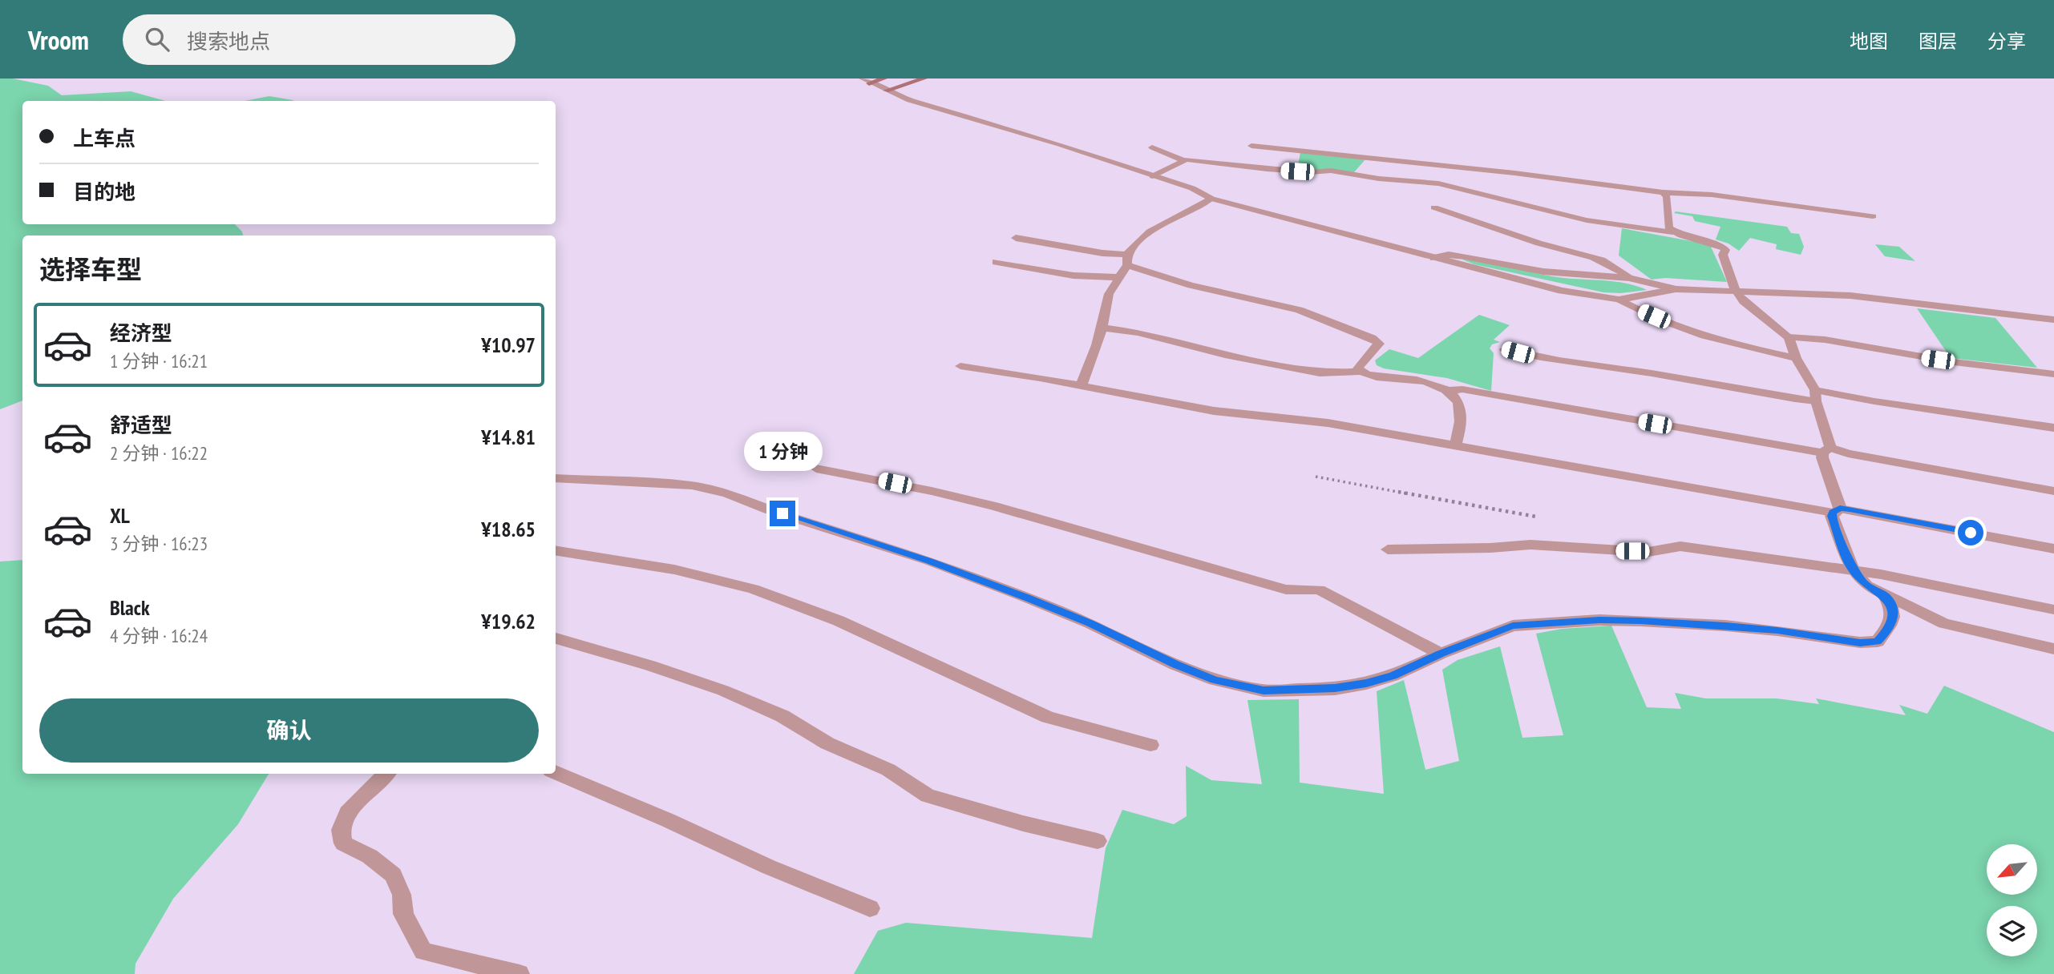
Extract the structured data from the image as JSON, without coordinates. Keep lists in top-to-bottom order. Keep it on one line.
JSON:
{"north":"bottom left","page":{"header":"Vroom","search":"搜索地点","nav":["地图","图层","分享"],"banner":["上车点","目的地"],"heading":"选择车型","list":[{"name":"经济型","note":"1 分钟 · 16:21","value":"¥10.97"},{"name":"舒适型","note":"2 分钟 · 16:22","value":"¥14.81"},{"name":"XL","note":"3 分钟 · 16:23","value":"¥18.65"},{"name":"Black","note":"4 分钟 · 16:24","value":"¥19.62"}],"bubble":"1 分钟","buttons":"确认"}}
